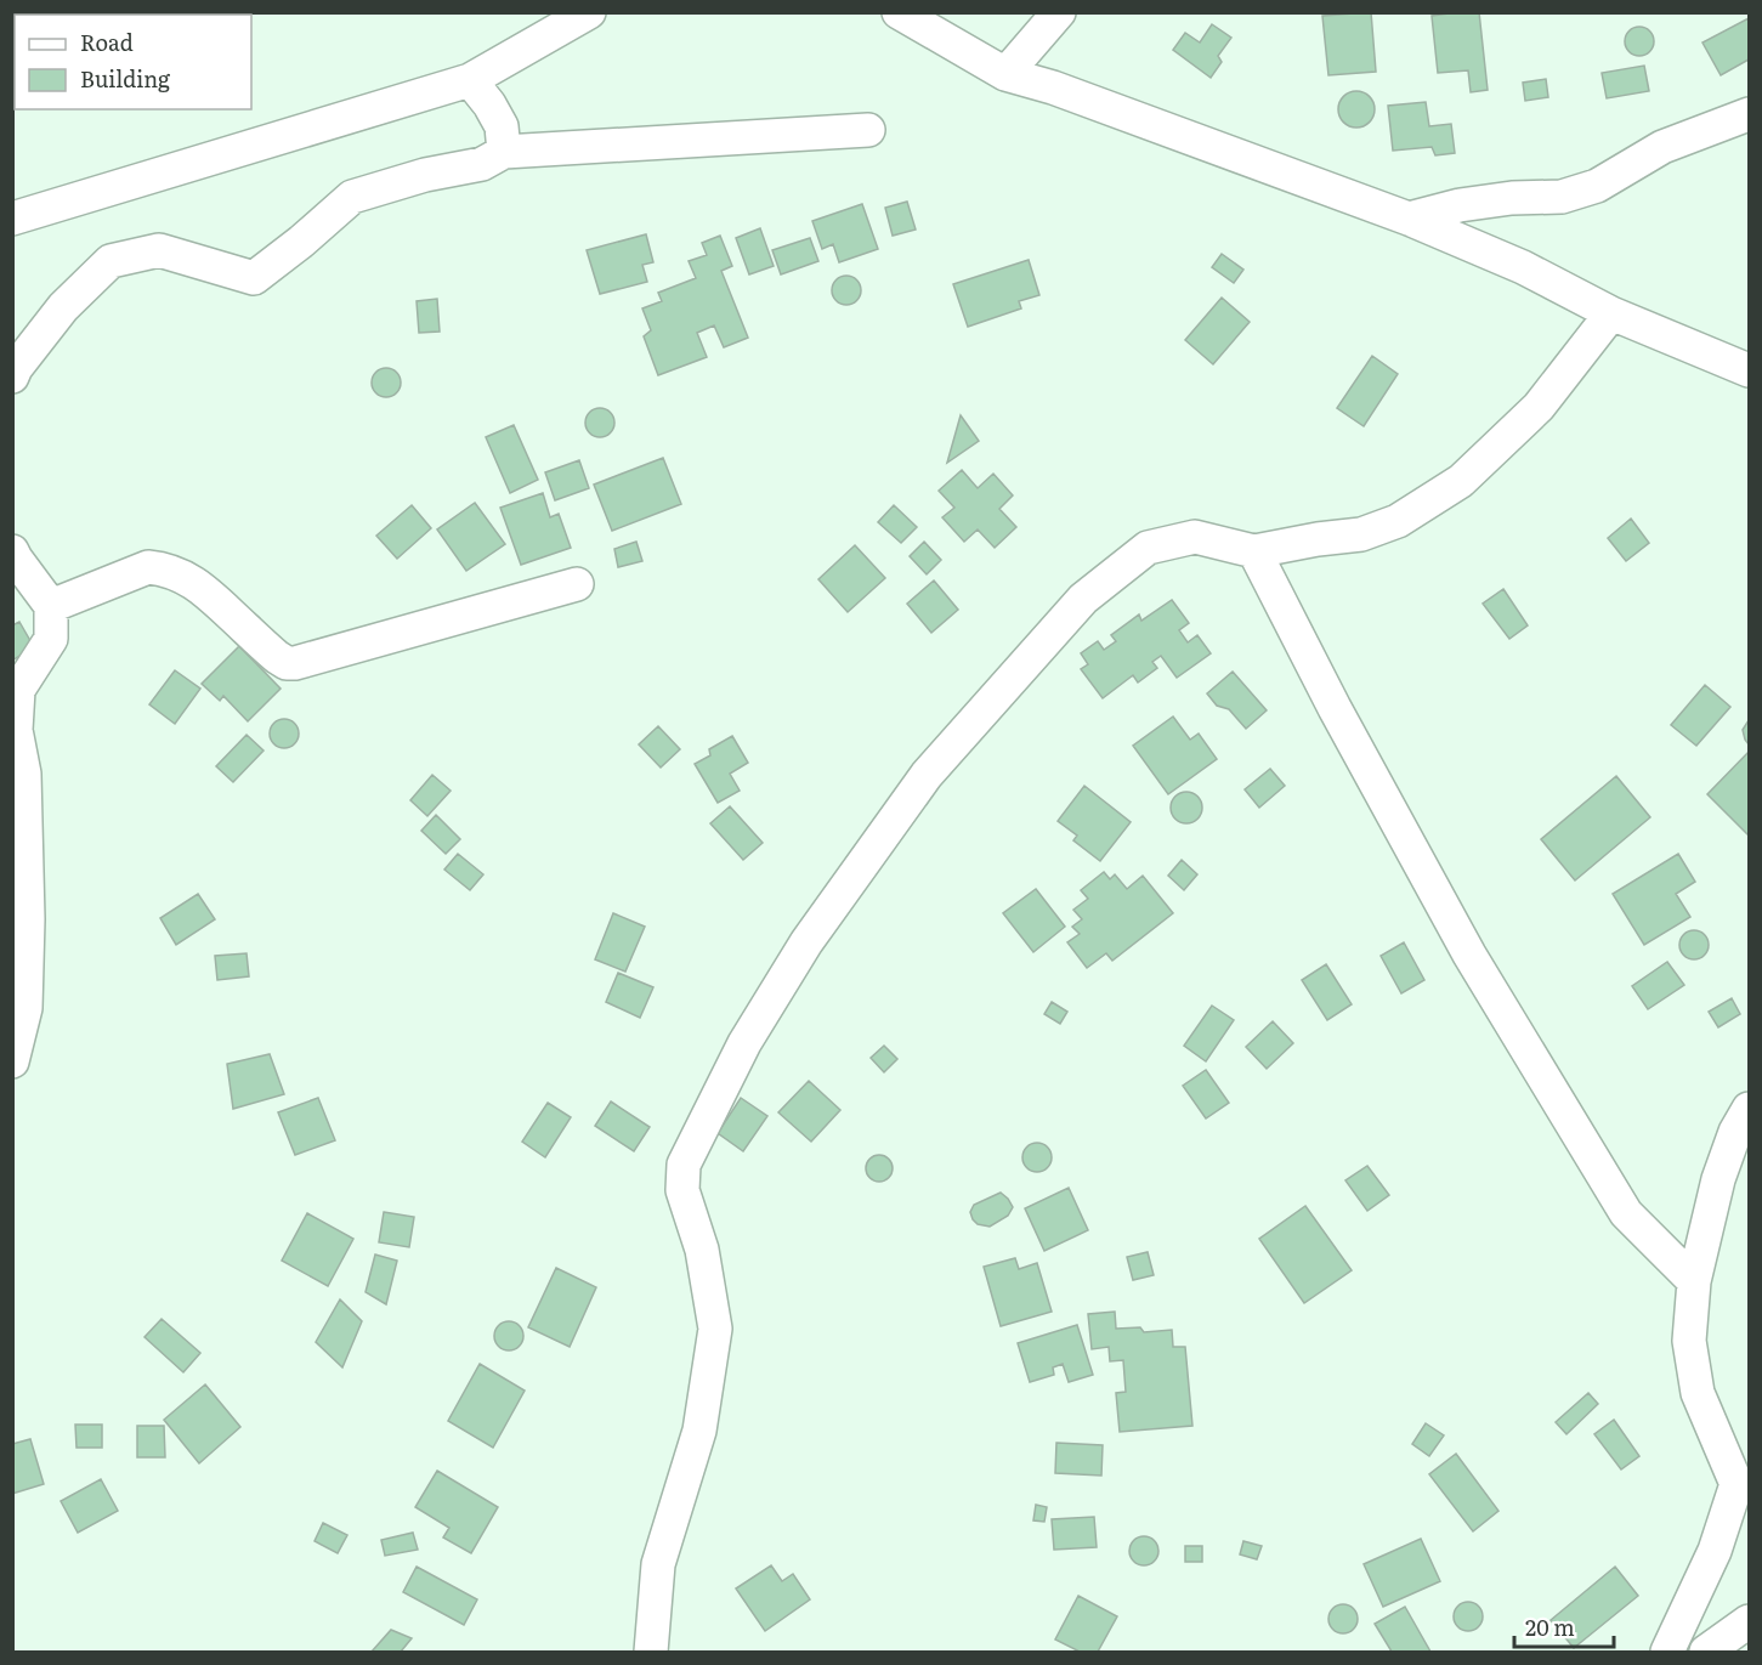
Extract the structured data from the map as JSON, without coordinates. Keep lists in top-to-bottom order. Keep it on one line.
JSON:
{"legend":["Road","Building"],"scale_bar":"20 m"}
